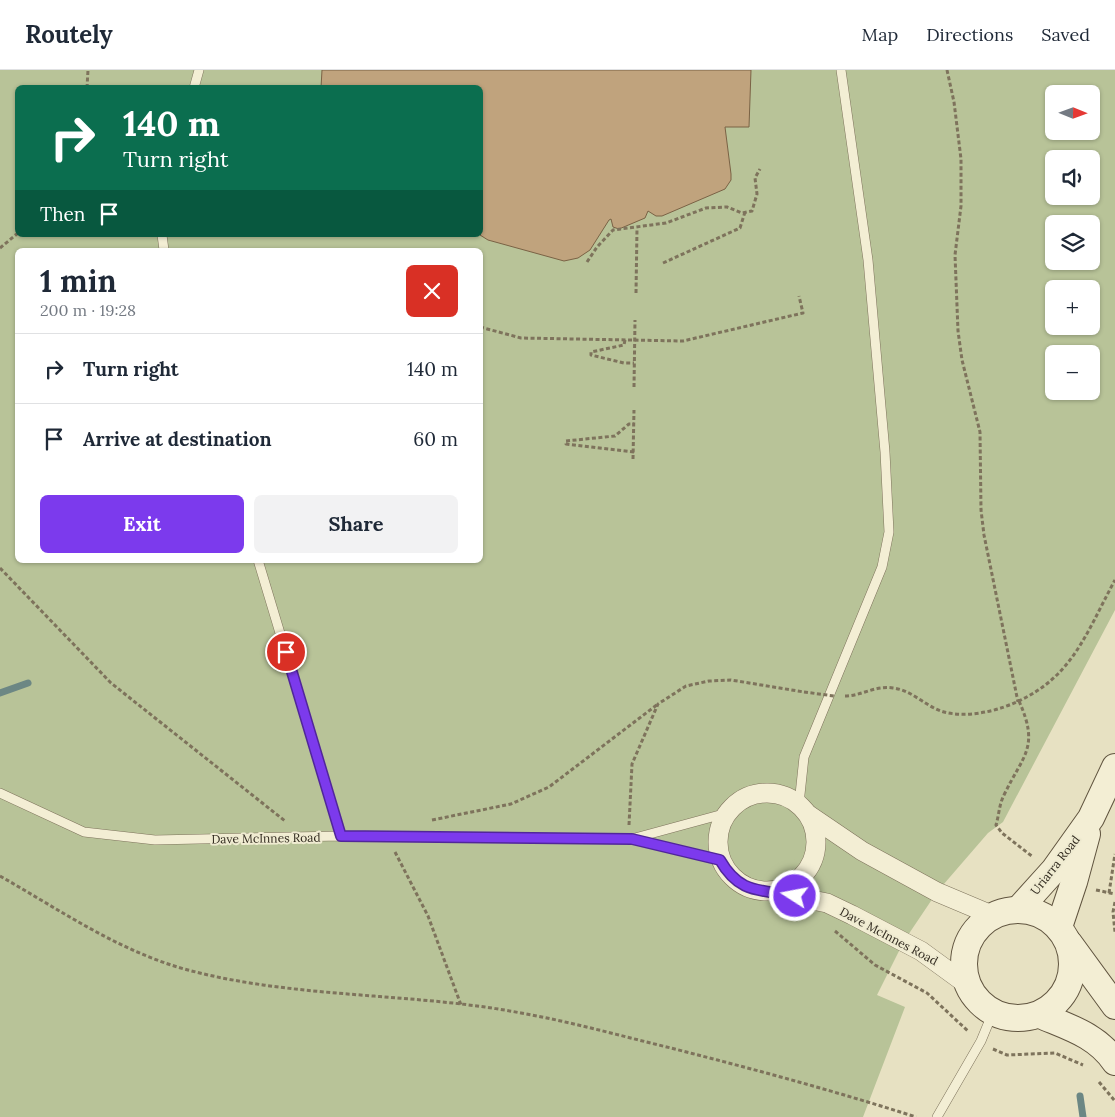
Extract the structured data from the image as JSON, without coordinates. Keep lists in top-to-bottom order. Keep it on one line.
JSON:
{"streets":{"street":["Dave McInnes Road","Uriarra Road"]},"crossings":[["Dave McInnes Road","Uriarra Road"]],"north":"right","page":{"header":"Routely","nav":["Map","Directions","Saved"],"map_buttons":["+","−"],"turn":["140 m","Turn right"],"then":"Then","heading":["1 min","200 m · 19:28"],"list":[{"name":"Turn right","value":"140 m"},{"name":"Arrive at destination","value":"60 m"}],"buttons":["Exit","Share"]}}
